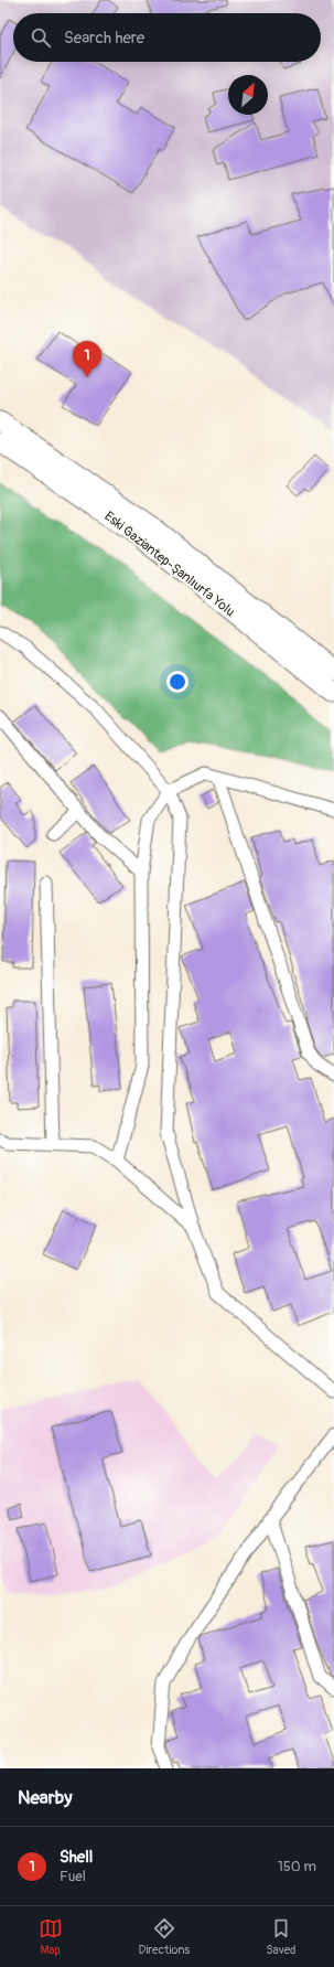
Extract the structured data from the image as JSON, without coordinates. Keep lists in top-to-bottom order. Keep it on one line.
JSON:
{"streets":{"main road":["Eski Gaziantep-Şanlıurfa Yolu"]},"north":"top right","page":{"search":"Search here","pins":"1","heading":"Nearby","list":[{"mark":"1","name":"Shell","note":"Fuel","value":"150 m"}],"nav":["Map","Directions","Saved"]}}
